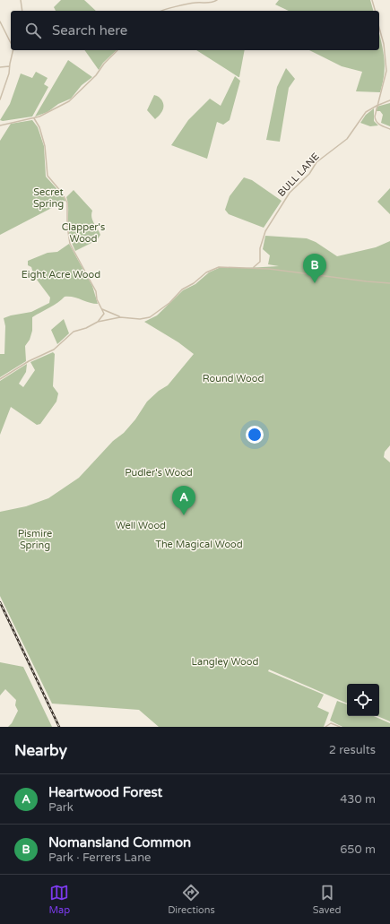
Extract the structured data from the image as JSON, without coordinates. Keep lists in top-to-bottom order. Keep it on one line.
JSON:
{"streets":{"street":["BULL LANE"]},"parks":["Secret Spring","Clapper's Wood","Eight Acre Wood","Round Wood","Pudler's Wood","Well Wood","Pismire Spring","The Magical Wood","Langley Wood"],"page":{"search":"Search here","pins":["B","A"],"heading":["Nearby","2 results"],"list":[{"mark":"A","name":"Heartwood Forest","note":"Park","value":"430 m"},{"mark":"B","name":"Nomansland Common","note":"Park · Ferrers Lane","value":"650 m"}],"nav":["Map","Directions","Saved"]}}
